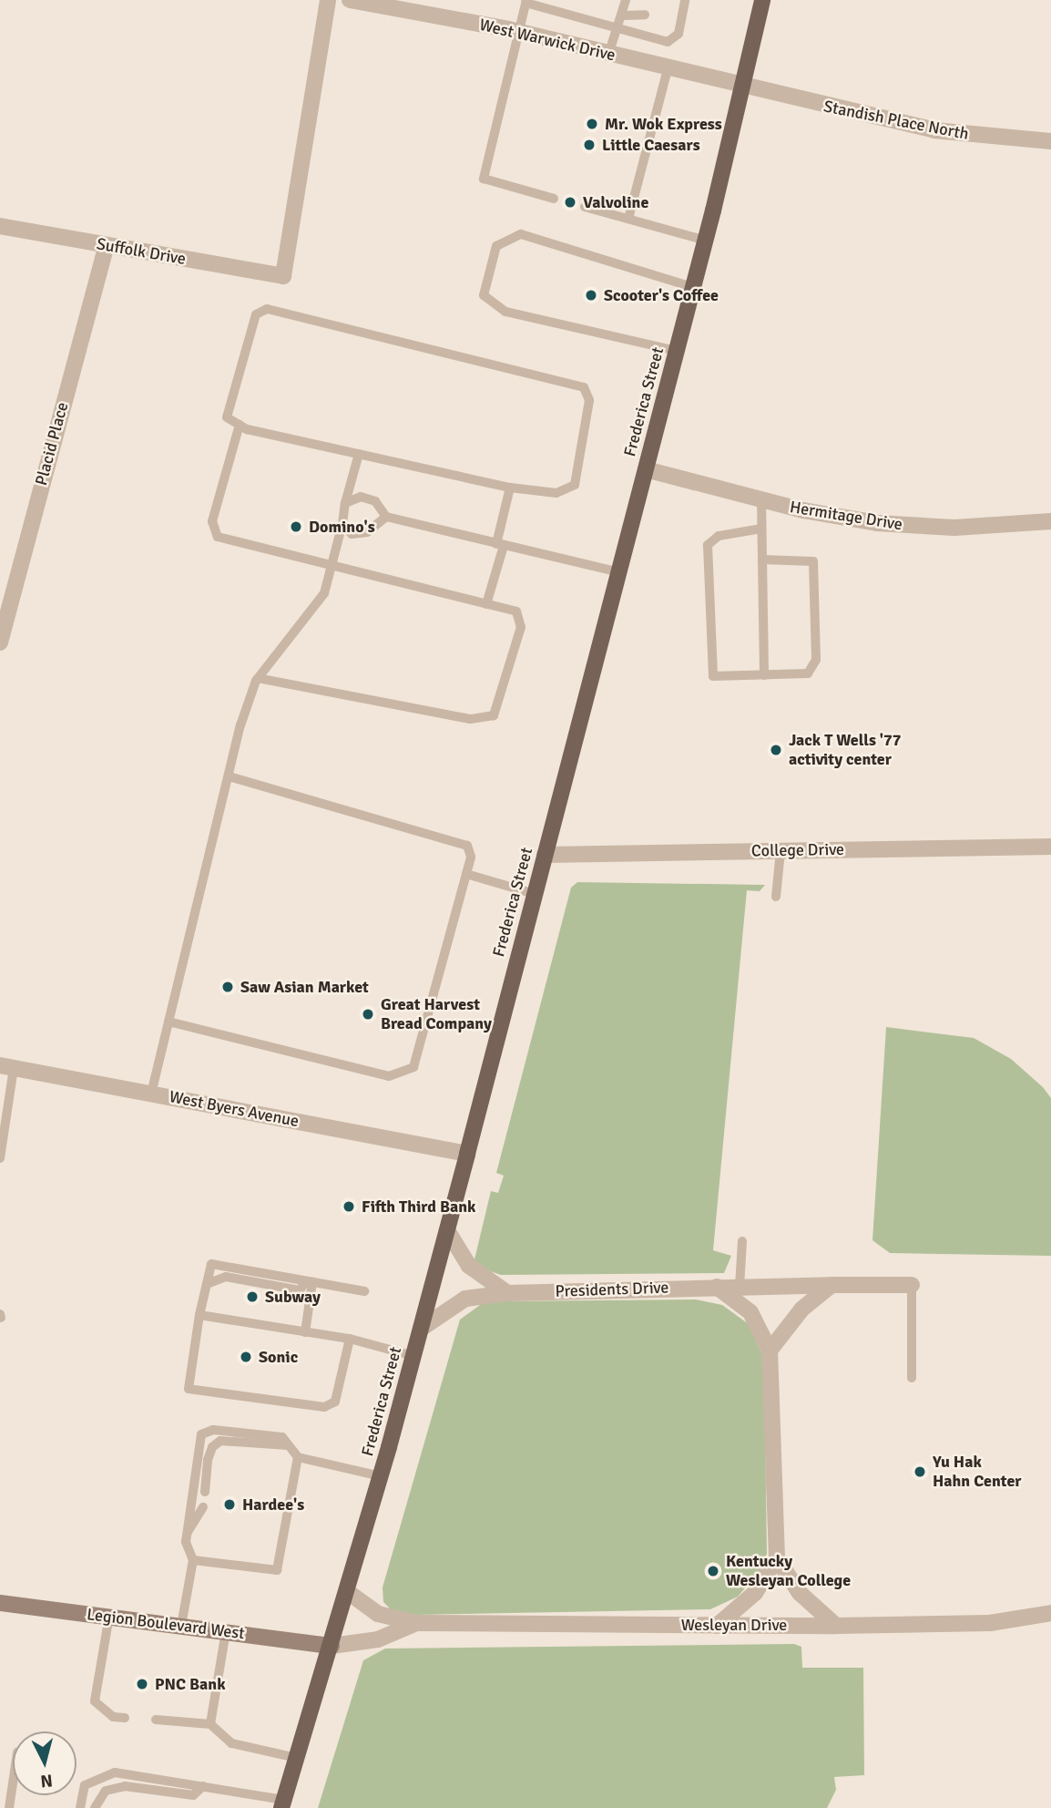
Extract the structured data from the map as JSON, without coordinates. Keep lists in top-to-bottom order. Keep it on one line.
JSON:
{"streets":{"main road":["Frederica Street"],"street":["West Warwick Drive","Standish Place North","Suffolk Drive","Placid Place","Hermitage Drive","College Drive","West Byers Avenue","Presidents Drive","Legion Boulevard West","Wesleyan Drive"]},"crossings":[["West Warwick Drive","Standish Place North"],["West Warwick Drive","Frederica Street"],["Standish Place North","Frederica Street"],["Suffolk Drive","Placid Place"],["Frederica Street","Hermitage Drive"],["Frederica Street","College Drive"],["Frederica Street","West Byers Avenue"],["Frederica Street","Presidents Drive"],["Frederica Street","Legion Boulevard West"],["Frederica Street","Wesleyan Drive"],["Legion Boulevard West","Wesleyan Drive"]],"places":["Mr. Wok Express","Little Caesars","Valvoline","Scooter's Coffee","Domino's","Jack T Wells '77 activity center","Saw Asian Market","Great Harvest Bread Company","Fifth Third Bank","Subway","Sonic","Yu Hak Hahn Center","Hardee's","Kentucky Wesleyan College","PNC Bank"],"north":"bottom"}
